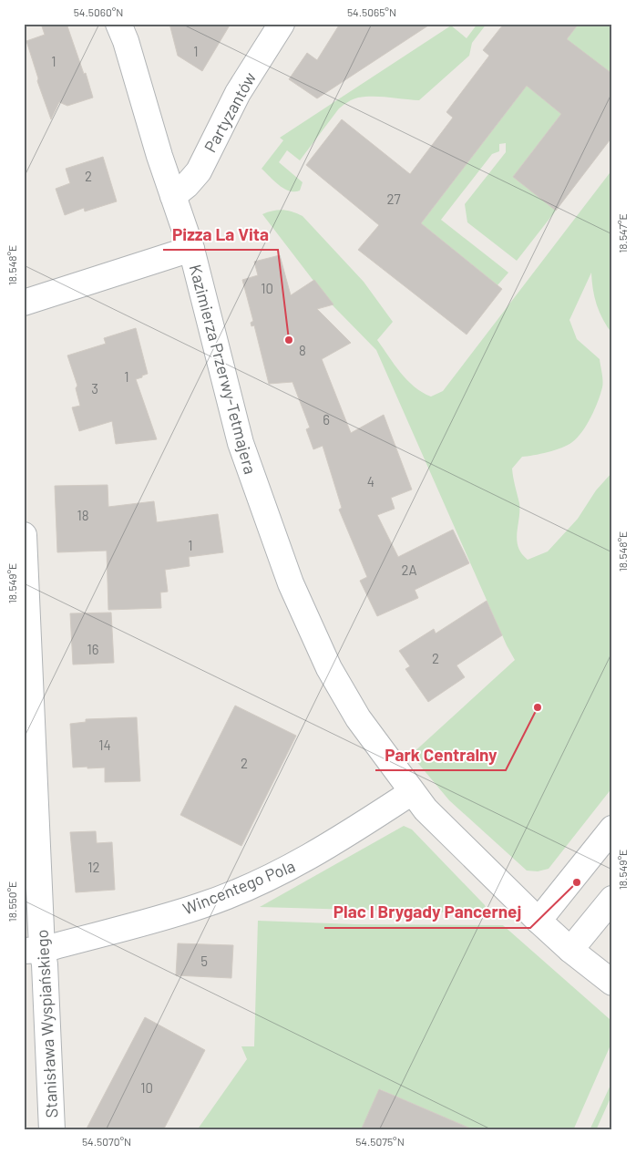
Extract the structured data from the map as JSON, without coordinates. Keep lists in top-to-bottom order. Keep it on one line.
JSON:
{"streets":{"street":["Partyzantów","Kazimierza Przerwy-Tetmajera","Wincentego Pola","Stanisława Wyspiańskiego"]},"crossings":[["Partyzantów","Kazimierza Przerwy-Tetmajera"],["Kazimierza Przerwy-Tetmajera","Wincentego Pola"],["Wincentego Pola","Stanisława Wyspiańskiego"]],"places":["Pizza La Vita","Park Centralny","Plac I Brygady Pancernej"],"house_numbers":["1","1","2","27","10","8","1","3","6","4","18","1","2A","16","2","14","2","12","5","10"],"coordinates":["54.5060°N","54.5065°N","18.547°E","18.548°E","18.549°E","18.550°E","54.5070°N","54.5075°N"]}
